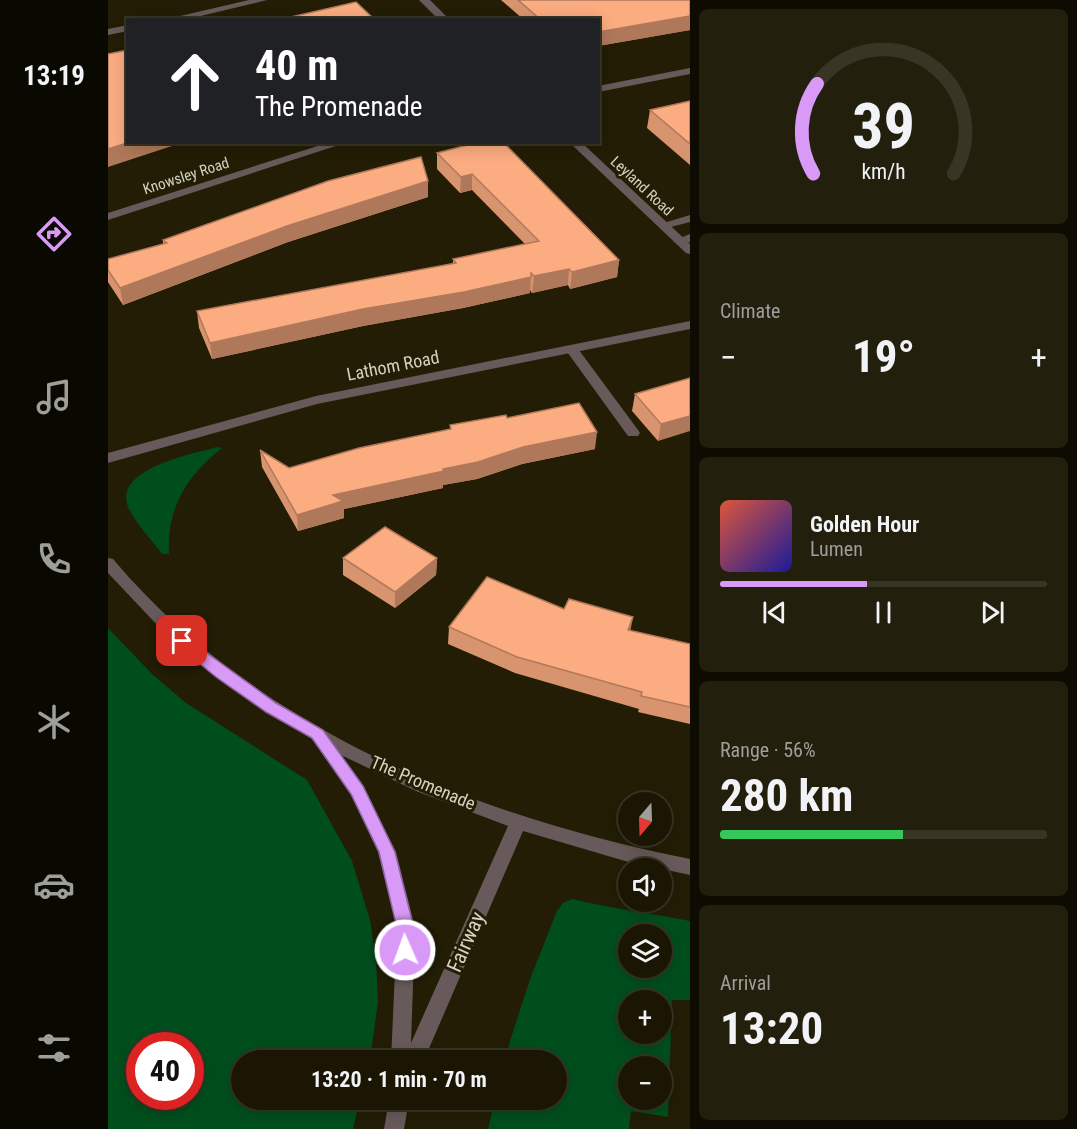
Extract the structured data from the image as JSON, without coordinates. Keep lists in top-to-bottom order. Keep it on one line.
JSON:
{"streets":{"street":["Knowsley Road","Leyland Road","Lathom Road","The Promenade","Fairway"]},"crossings":[["The Promenade","Fairway"]],"north":"bottom","page":{"tabs":"13:19","turn":["40 m","The Promenade"],"tile":["Climate",["Range · 56%","280 km"],["Arrival","13:20"]],"heat":["−","19°","+"],"song":["Golden Hour","Lumen"],"map_buttons":["+","−"],"limit":"40","trip":"13:20 · 1 min · 70 m","gauge":["39","km/h"]}}
